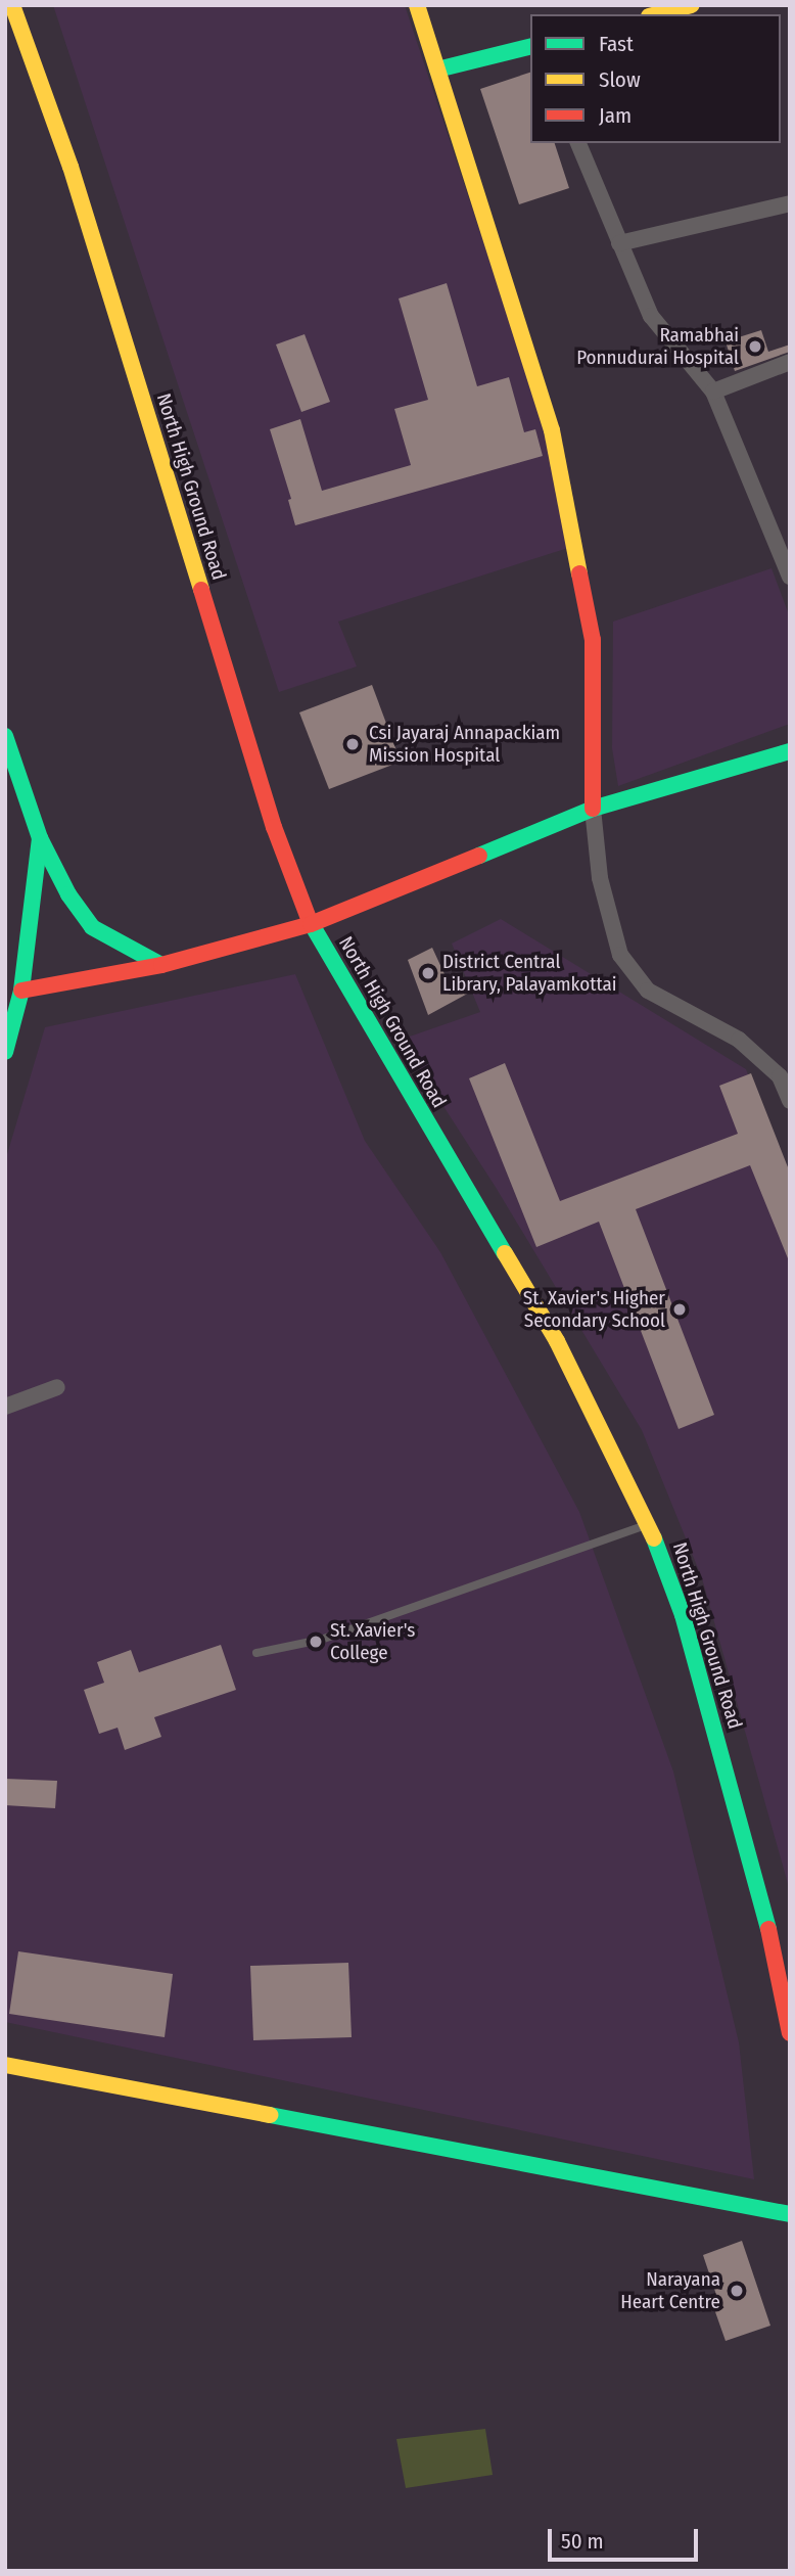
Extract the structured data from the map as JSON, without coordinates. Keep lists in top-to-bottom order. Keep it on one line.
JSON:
{"streets":{"main road":["North High Ground Road"]},"places":["Ramabhai Ponnudurai Hospital","Csi Jayaraj Annapackiam Mission Hospital","District Central Library, Palayamkottai","St. Xavier's Higher Secondary School","St. Xavier's College","Narayana Heart Centre"],"legend":["Fast","Slow","Jam"],"scale_bar":"50 m"}
